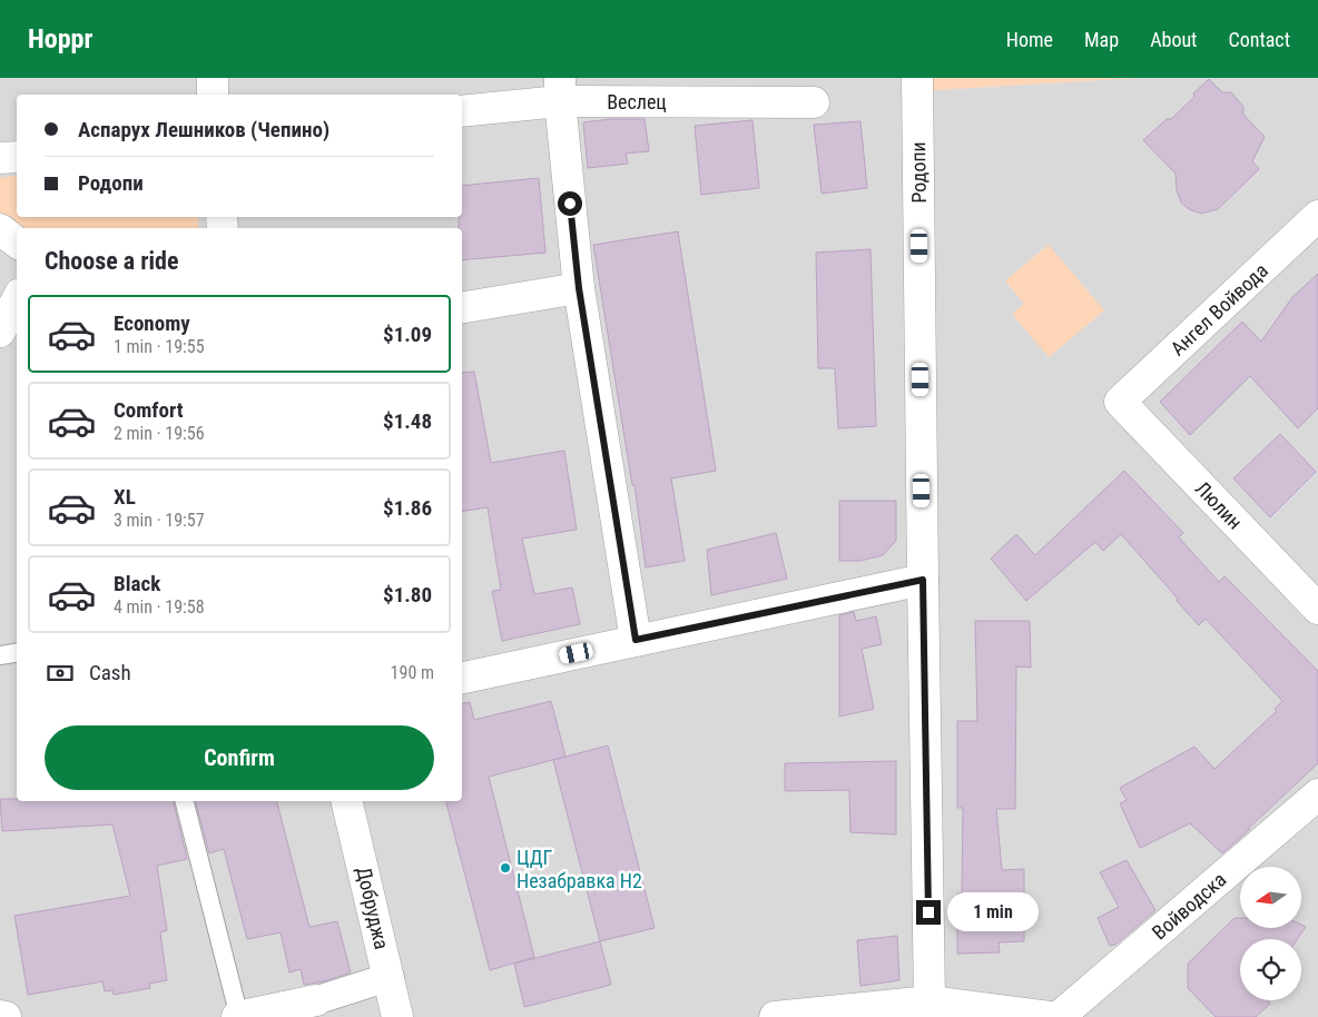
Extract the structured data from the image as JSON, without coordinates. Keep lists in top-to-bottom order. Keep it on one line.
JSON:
{"streets":{"street":["Веслец","Родопи","Ангел Войвода","Люлин","Войводска","Добруджа"]},"crossings":[["Ангел Войвода","Люлин"]],"places":["ЦДГ Незабравка Н2"],"north":"left","page":{"header":"Hoppr","nav":["Home","Map","About","Contact"],"banner":["Аспарух Лешников (Чепино)","Родопи"],"heading":"Choose a ride","list":[{"name":"Economy","note":"1 min · 19:55","value":"$1.09"},{"name":"Comfort","note":"2 min · 19:56","value":"$1.48"},{"name":"XL","note":"3 min · 19:57","value":"$1.86"},{"name":"Black","note":"4 min · 19:58","value":"$1.80"}],"pay":["Cash","190 m"],"buttons":"Confirm","bubble":"1 min"}}
